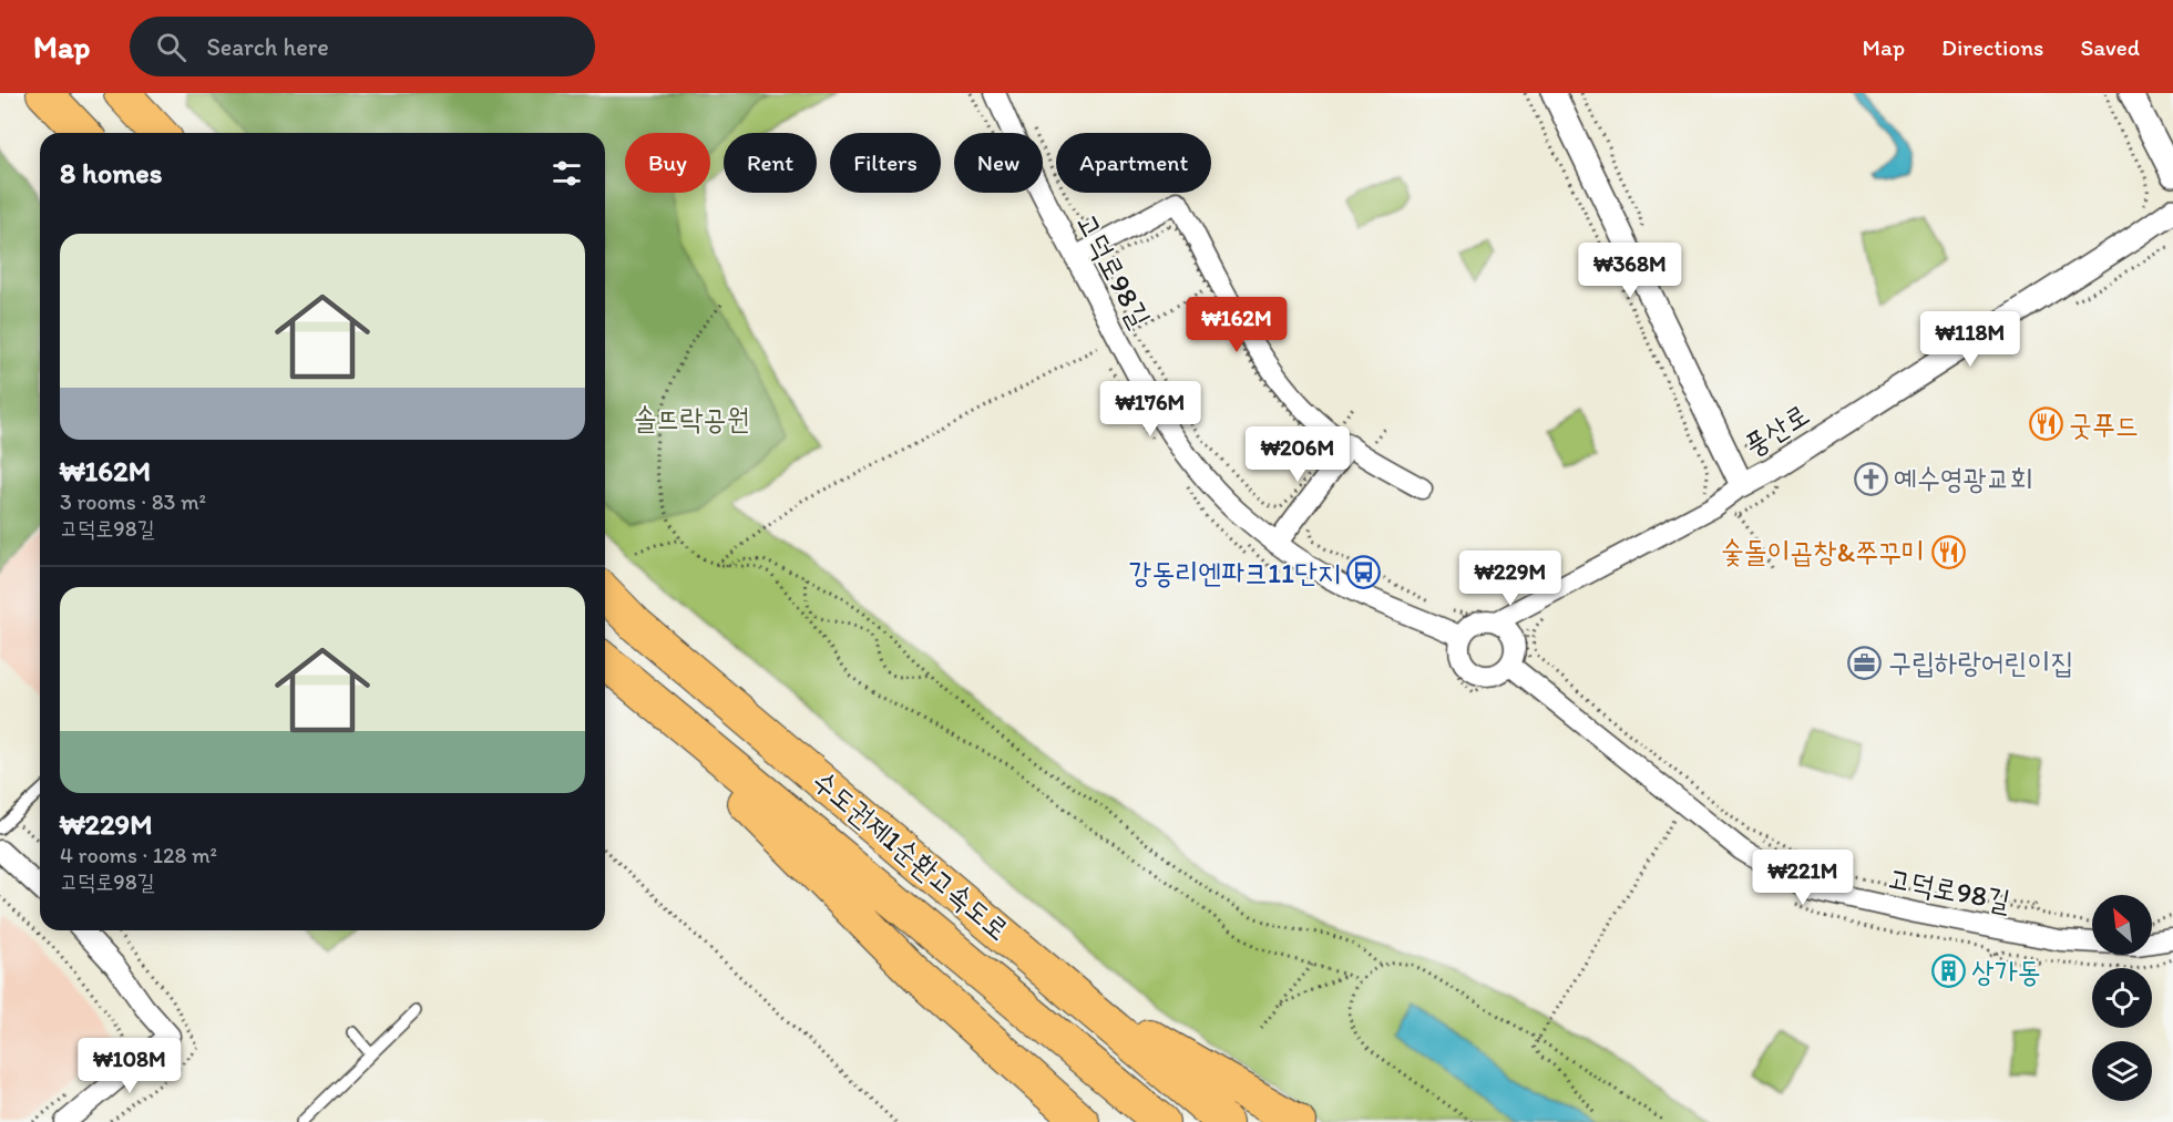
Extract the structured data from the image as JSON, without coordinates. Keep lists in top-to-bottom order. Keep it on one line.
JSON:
{"streets":{"highway":["수도권제1순환고속도로"],"street":["고덕로98길","풍산로"]},"parks":["솔뜨락공원"],"places":{"restaurant":["굿푸드","숯돌이곱창&쭈꾸미"],"church":["예수영광교회"],"bus stop":["강동리엔파크11단지"],"office":["구립하랑어린이집"],"building":["상가동"]},"north":"top left","page":{"header":"Map","search":"Search here","nav":["Map","Directions","Saved"],"chip":["Buy","Rent","Filters","New","Apartment"],"heading":"8 homes","list":[{"name":"₩162M","note":"3 rooms · 83 m² · 고덕로98길"},{"name":"₩229M","note":"4 rooms · 128 m² · 고덕로98길"}],"price":["₩368M","₩162M","₩118M","₩176M","₩206M","₩229M","₩221M","₩108M"]}}
